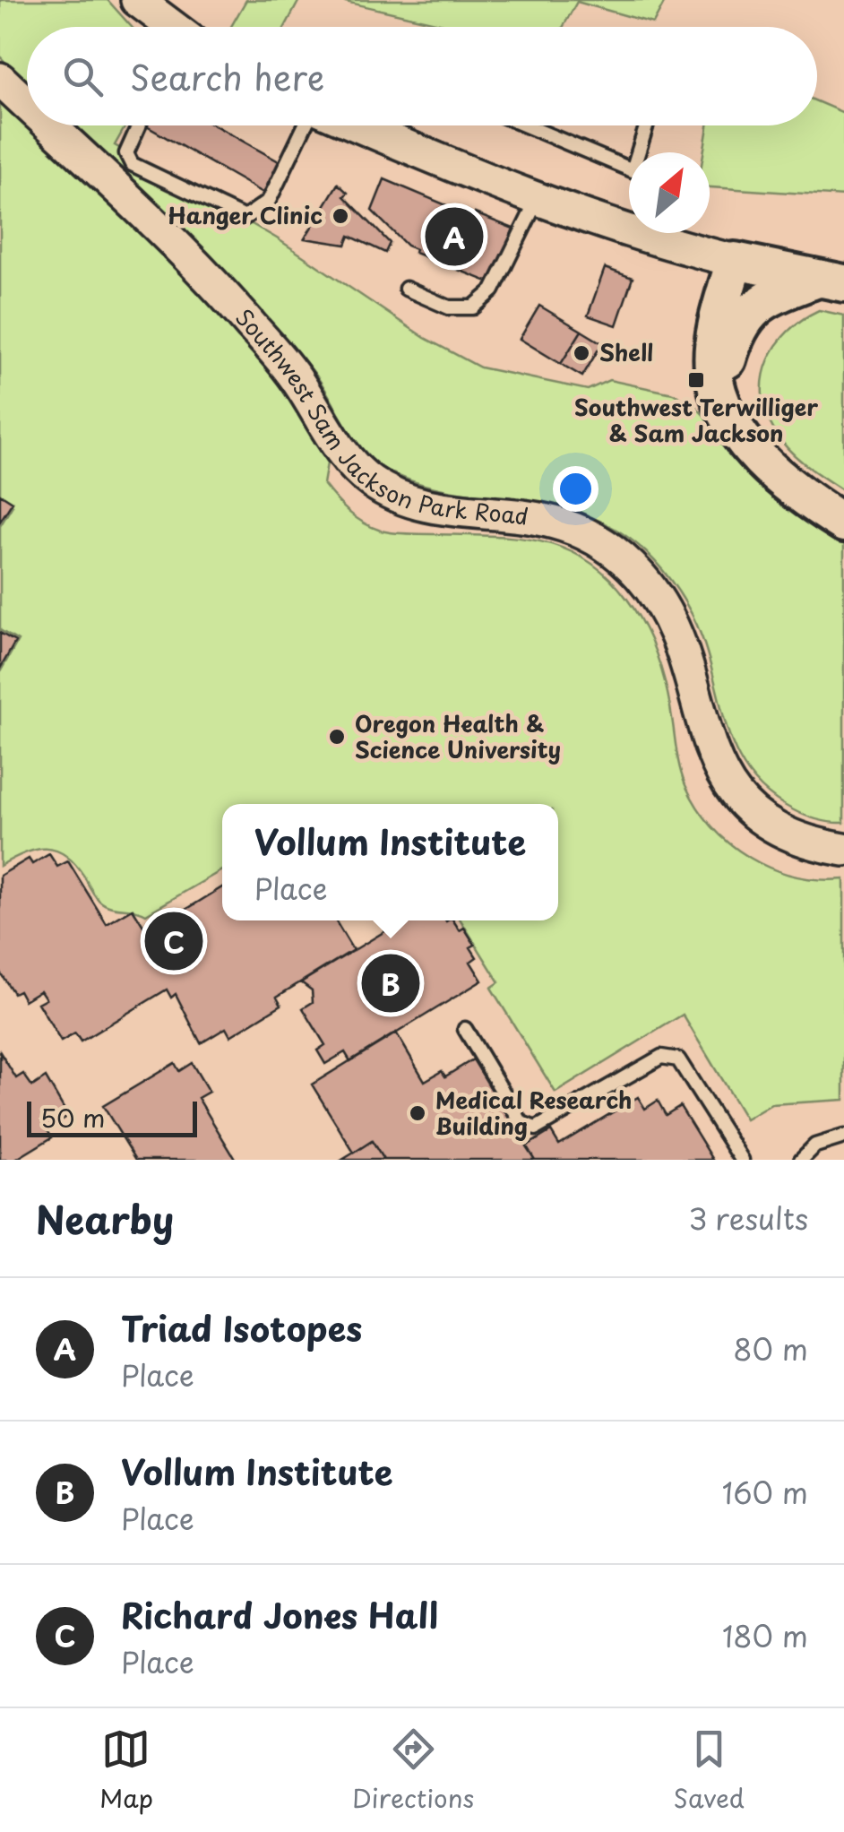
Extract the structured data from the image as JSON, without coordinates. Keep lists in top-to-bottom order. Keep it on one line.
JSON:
{"streets":{"street":["Southwest Sam Jackson Park Road"]},"places":{"other":["Hanger Clinic","Shell","Oregon Health & Science University","Medical Research Building"],"transit":["Southwest Terwilliger & Sam Jackson"]},"scale_bar":"50 m","north":"top right","page":{"search":"Search here","pins":["A","C","B"],"popup":["Vollum Institute","Place"],"scale":"50 m","heading":["Nearby","3 results"],"list":[{"mark":"A","name":"Triad Isotopes","note":"Place","value":"80 m"},{"mark":"B","name":"Vollum Institute","note":"Place","value":"160 m"},{"mark":"C","name":"Richard Jones Hall","note":"Place","value":"180 m"}],"nav":["Map","Directions","Saved"]}}
